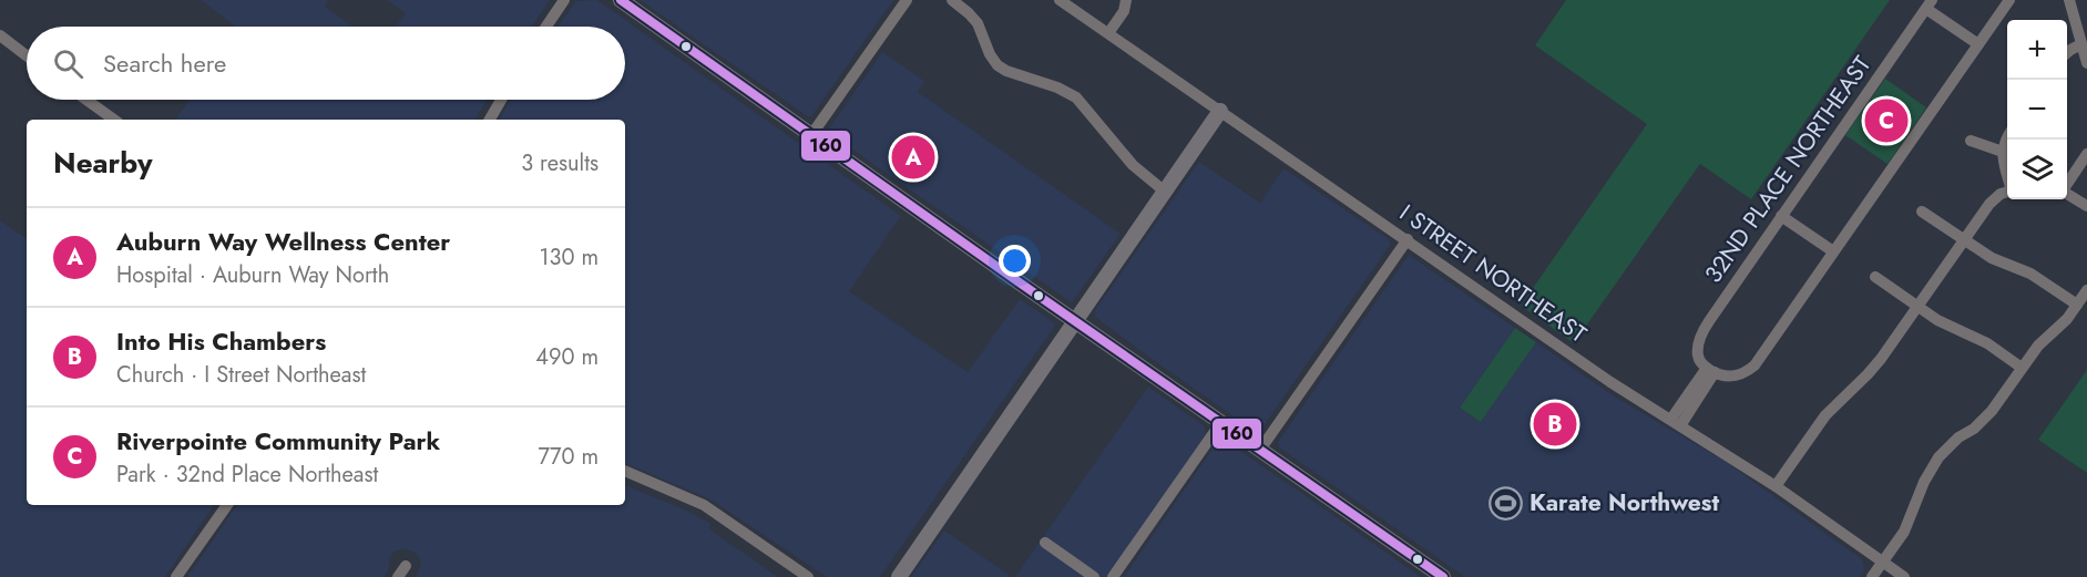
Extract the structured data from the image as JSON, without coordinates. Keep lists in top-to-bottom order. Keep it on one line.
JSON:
{"streets":{"street":["32ND PLACE NORTHEAST","I STREET NORTHEAST"]},"places":{"sports":["Karate Northwest"]},"lines":["transit line 160"],"page":{"map_buttons":["+","−"],"search":"Search here","pins":["C","A","B"],"heading":["Nearby","3 results"],"list":[{"mark":"A","name":"Auburn Way Wellness Center","note":"Hospital · Auburn Way North","value":"130 m"},{"mark":"B","name":"Into His Chambers","note":"Church · I Street Northeast","value":"490 m"},{"mark":"C","name":"Riverpointe Community Park","note":"Park · 32nd Place Northeast","value":"770 m"}]}}
